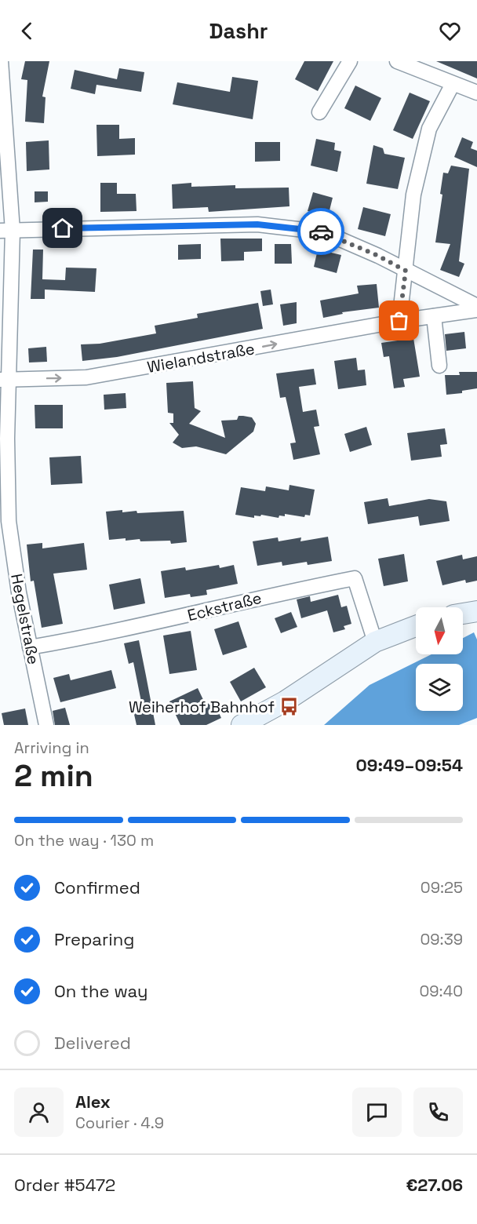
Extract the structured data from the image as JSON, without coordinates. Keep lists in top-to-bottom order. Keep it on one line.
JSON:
{"streets":{"street":["Wielandstraße","Eckstraße","Hegelstraße"]},"crossings":[["Wielandstraße","Hegelstraße"],["Eckstraße","Hegelstraße"]],"places":{"bus stop":["Weiherhof Bahnhof"]},"north":"bottom","page":{"header":"Dashr","heading":["2 min","Arriving in","09:49–09:54"],"panel":["Alex","Courier · 4.9","Order #5472","€27.06"],"bar":"On the way · 130 m","list":[["Confirmed","09:25"],["Preparing","09:39"],["On the way","09:40"],"Delivered"]}}
